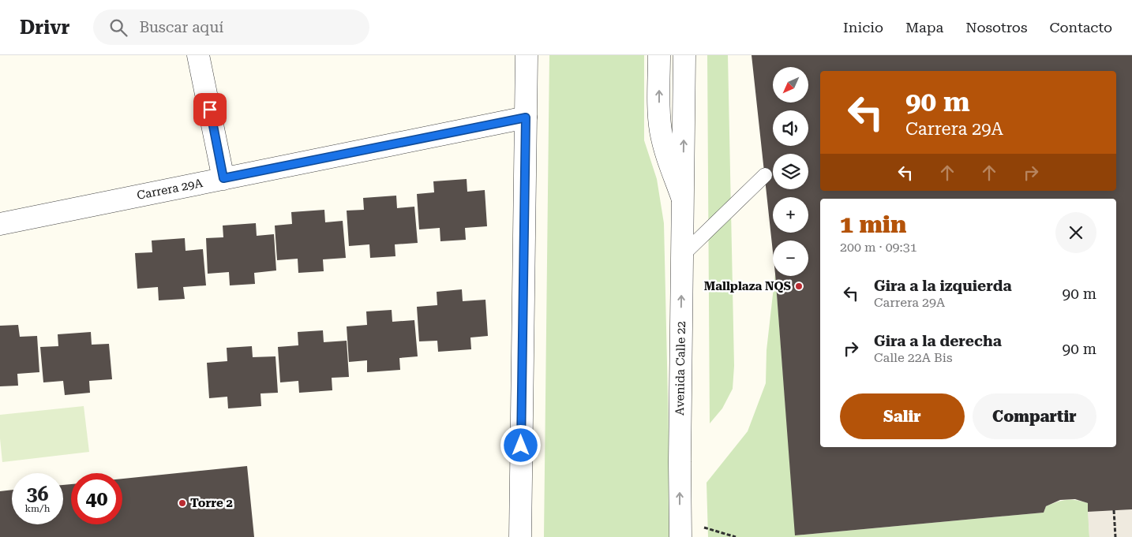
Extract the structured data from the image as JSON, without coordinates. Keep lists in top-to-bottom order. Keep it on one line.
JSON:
{"streets":{"street":["Carrera 29A","Avenida Calle 22"]},"places":["Mallplaza NQS","Torre 2"],"north":"bottom left","page":{"header":"Drivr","search":"Buscar aquí","nav":["Inicio","Mapa","Nosotros","Contacto"],"map_buttons":["+","−"],"turn":["90 m","Carrera 29A"],"heading":["1 min","200 m · 09:31"],"list":[{"name":"Gira a la izquierda","note":"Carrera 29A","value":"90 m"},{"name":"Gira a la derecha","note":"Calle 22A Bis","value":"90 m"}],"buttons":["Salir","Compartir"],"speed":"36 km/h","limit":"40"}}
